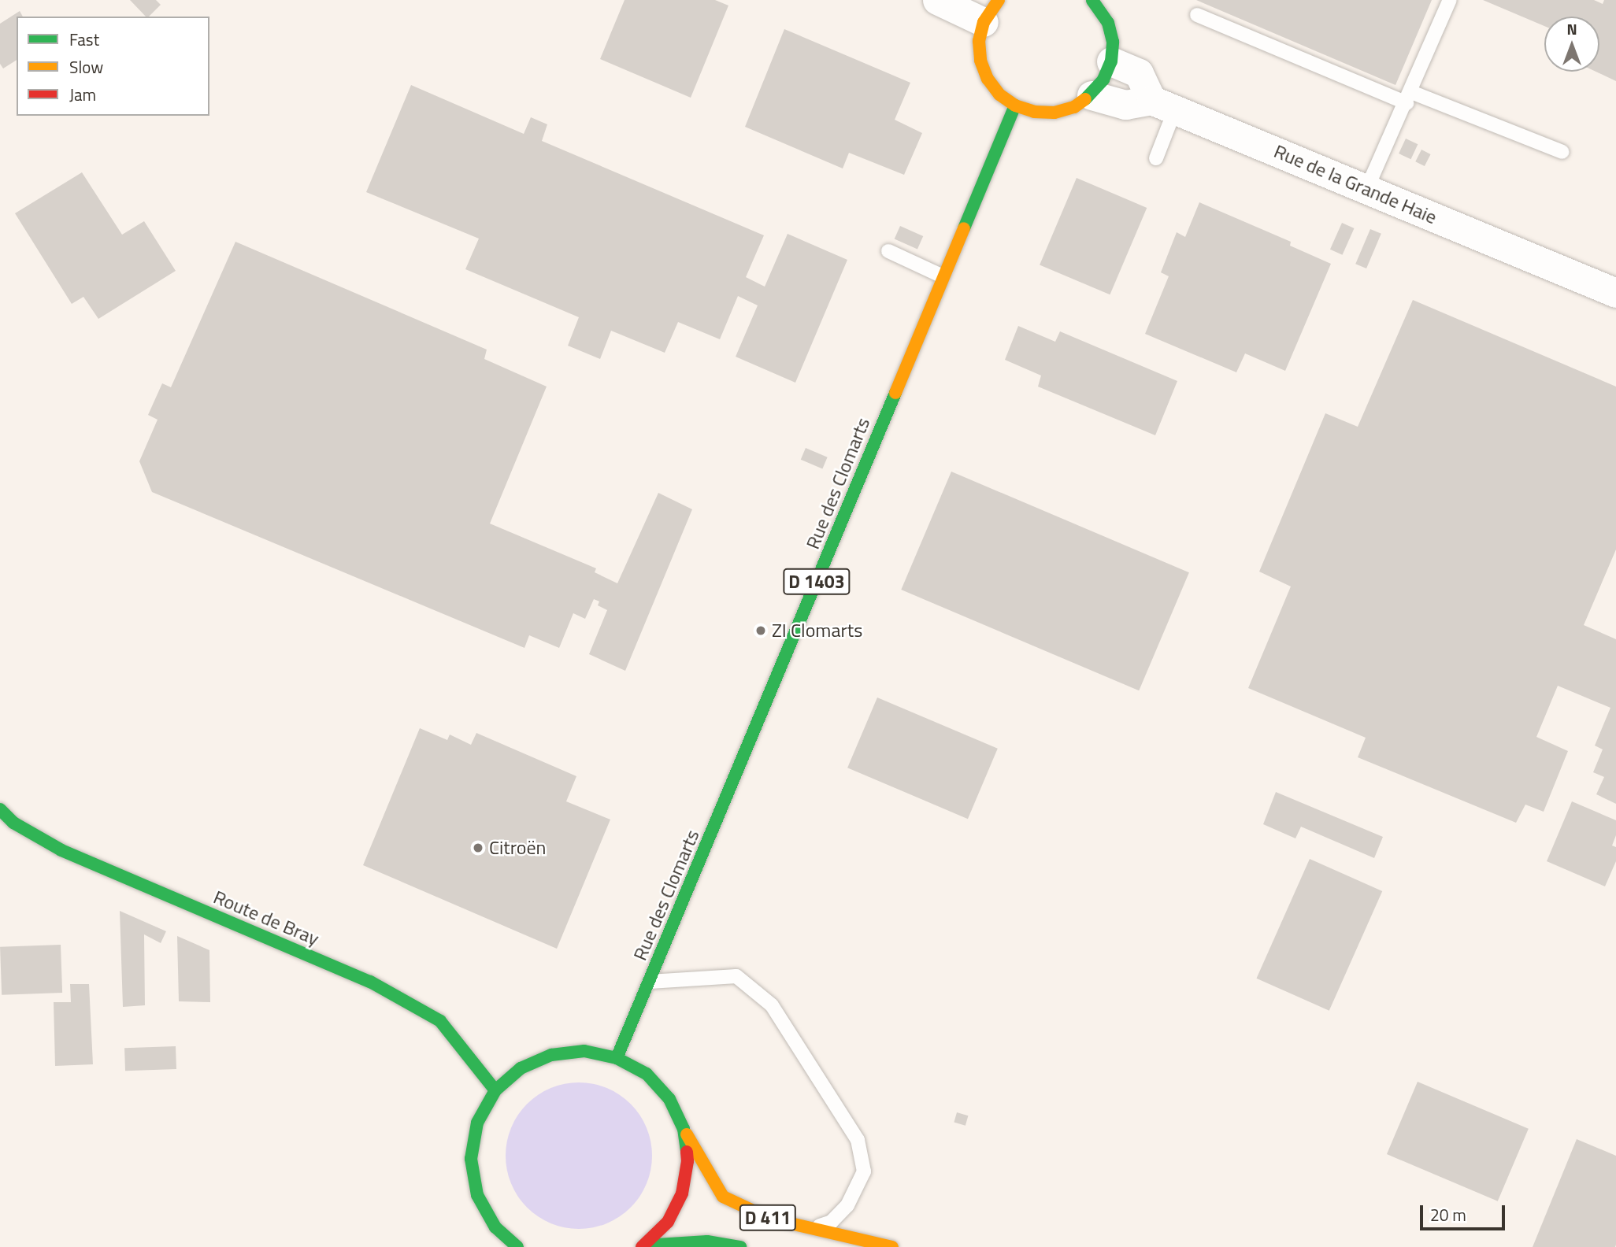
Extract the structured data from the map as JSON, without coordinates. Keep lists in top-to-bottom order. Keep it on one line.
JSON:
{"streets":{"main road":["Rue des Clomarts","D 1403","Route de Bray","D 411"],"street":["Rue de la Grande Haie"]},"places":["ZI Clomarts","Citroën"],"legend":["Fast","Slow","Jam"],"scale_bar":"20 m","north":"top"}
